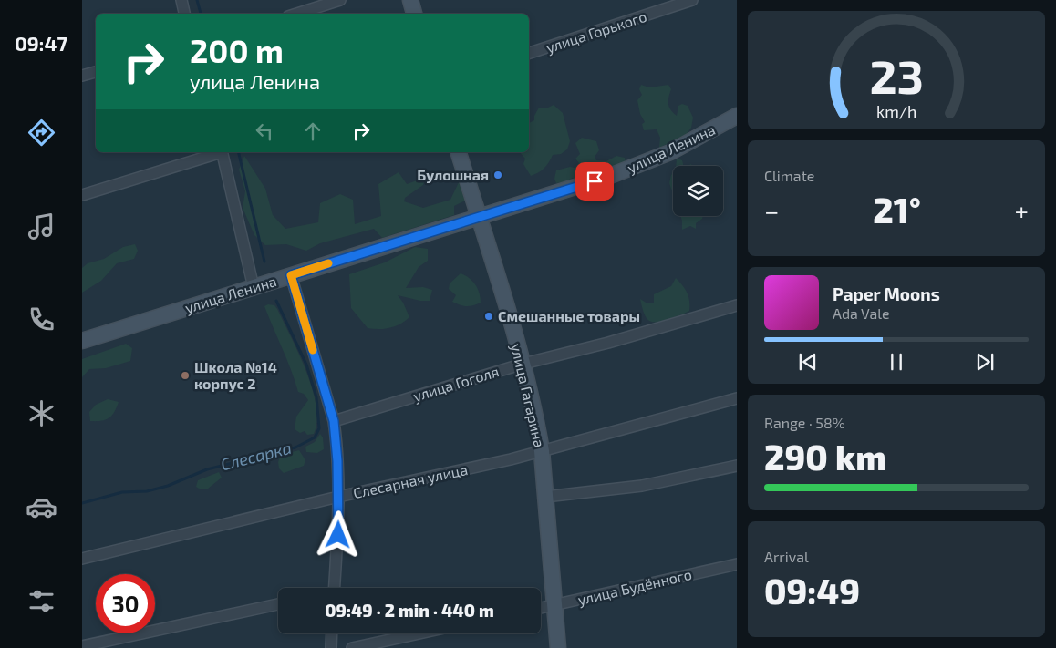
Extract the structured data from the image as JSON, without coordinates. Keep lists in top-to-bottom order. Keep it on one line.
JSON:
{"streets":{"main road":["улица Ленина","улица Гагарина"],"street":["улица Горького","улица Гоголя","Слесарная улица","улица Будённого"]},"crossings":[["улица Ленина","улица Гагарина"],["улица Гоголя","улица Гагарина"],["улица Гагарина","Слесарная улица"],["улица Гагарина","улица Будённого"]],"water":["Слесарка"],"places":["Булошная","Смешанные товары","Школа №14 корпус 2"],"page":{"tabs":"09:47","turn":["200 m","улица Ленина"],"tile":["Climate",["Range · 58%","290 km"],["Arrival","09:49"]],"heat":["−","21°","+"],"song":["Paper Moons","Ada Vale"],"limit":"30","trip":"09:49 · 2 min · 440 m","gauge":["23","km/h"]}}
